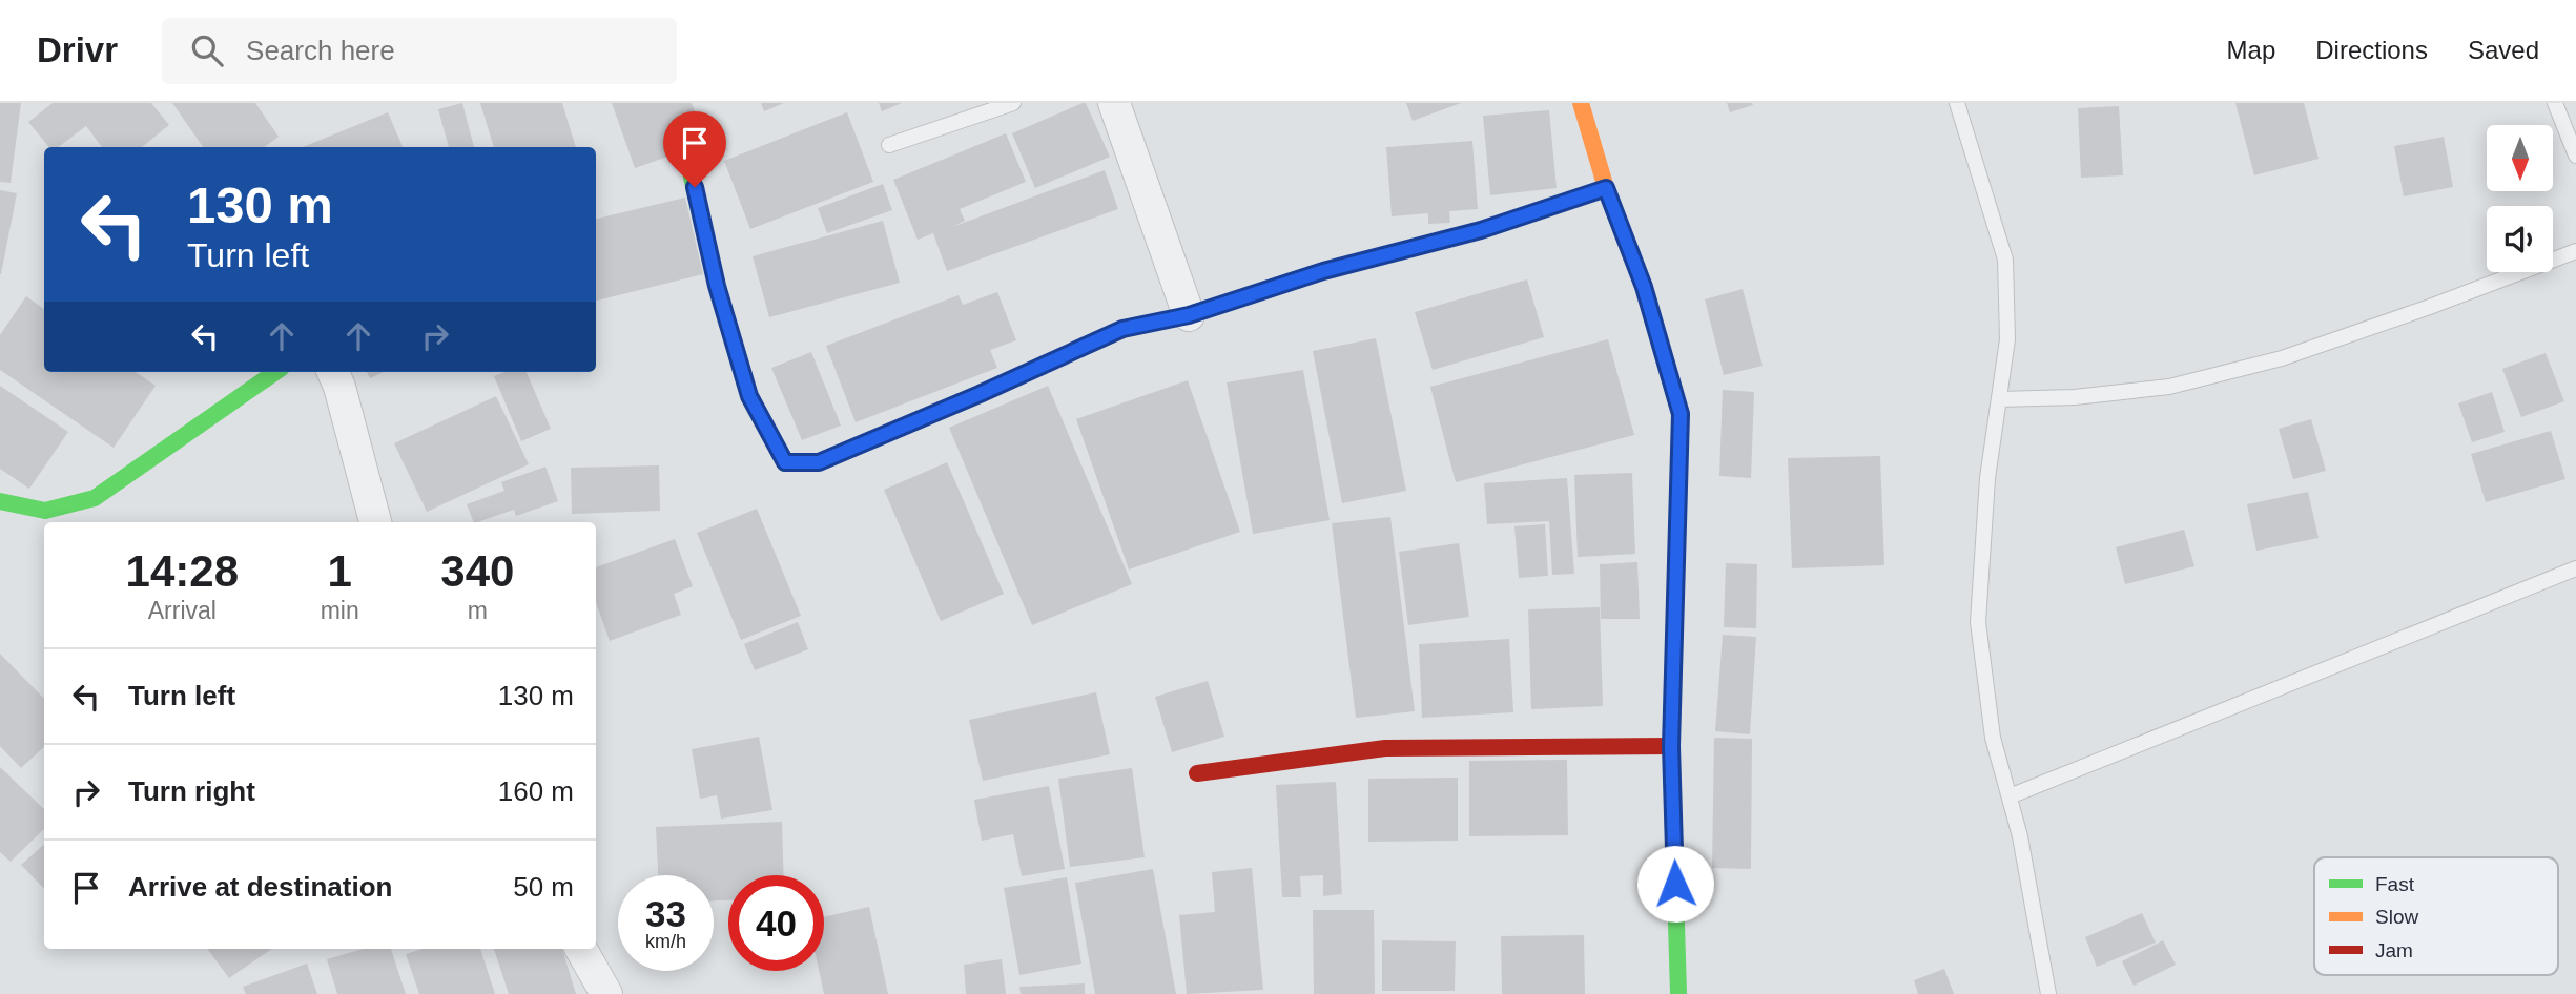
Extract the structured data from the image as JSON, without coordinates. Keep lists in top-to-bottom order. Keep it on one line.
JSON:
{"legend":["Fast","Slow","Jam"],"north":"bottom","page":{"header":"Drivr","search":"Search here","nav":["Map","Directions","Saved"],"turn":["130 m","Turn left"],"eta":["14:28","Arrival","1","min","340","m"],"list":[{"name":"Turn left","value":"130 m"},{"name":"Turn right","value":"160 m"},{"name":"Arrive at destination","value":"50 m"}],"speed":"33 km/h","limit":"40"}}
